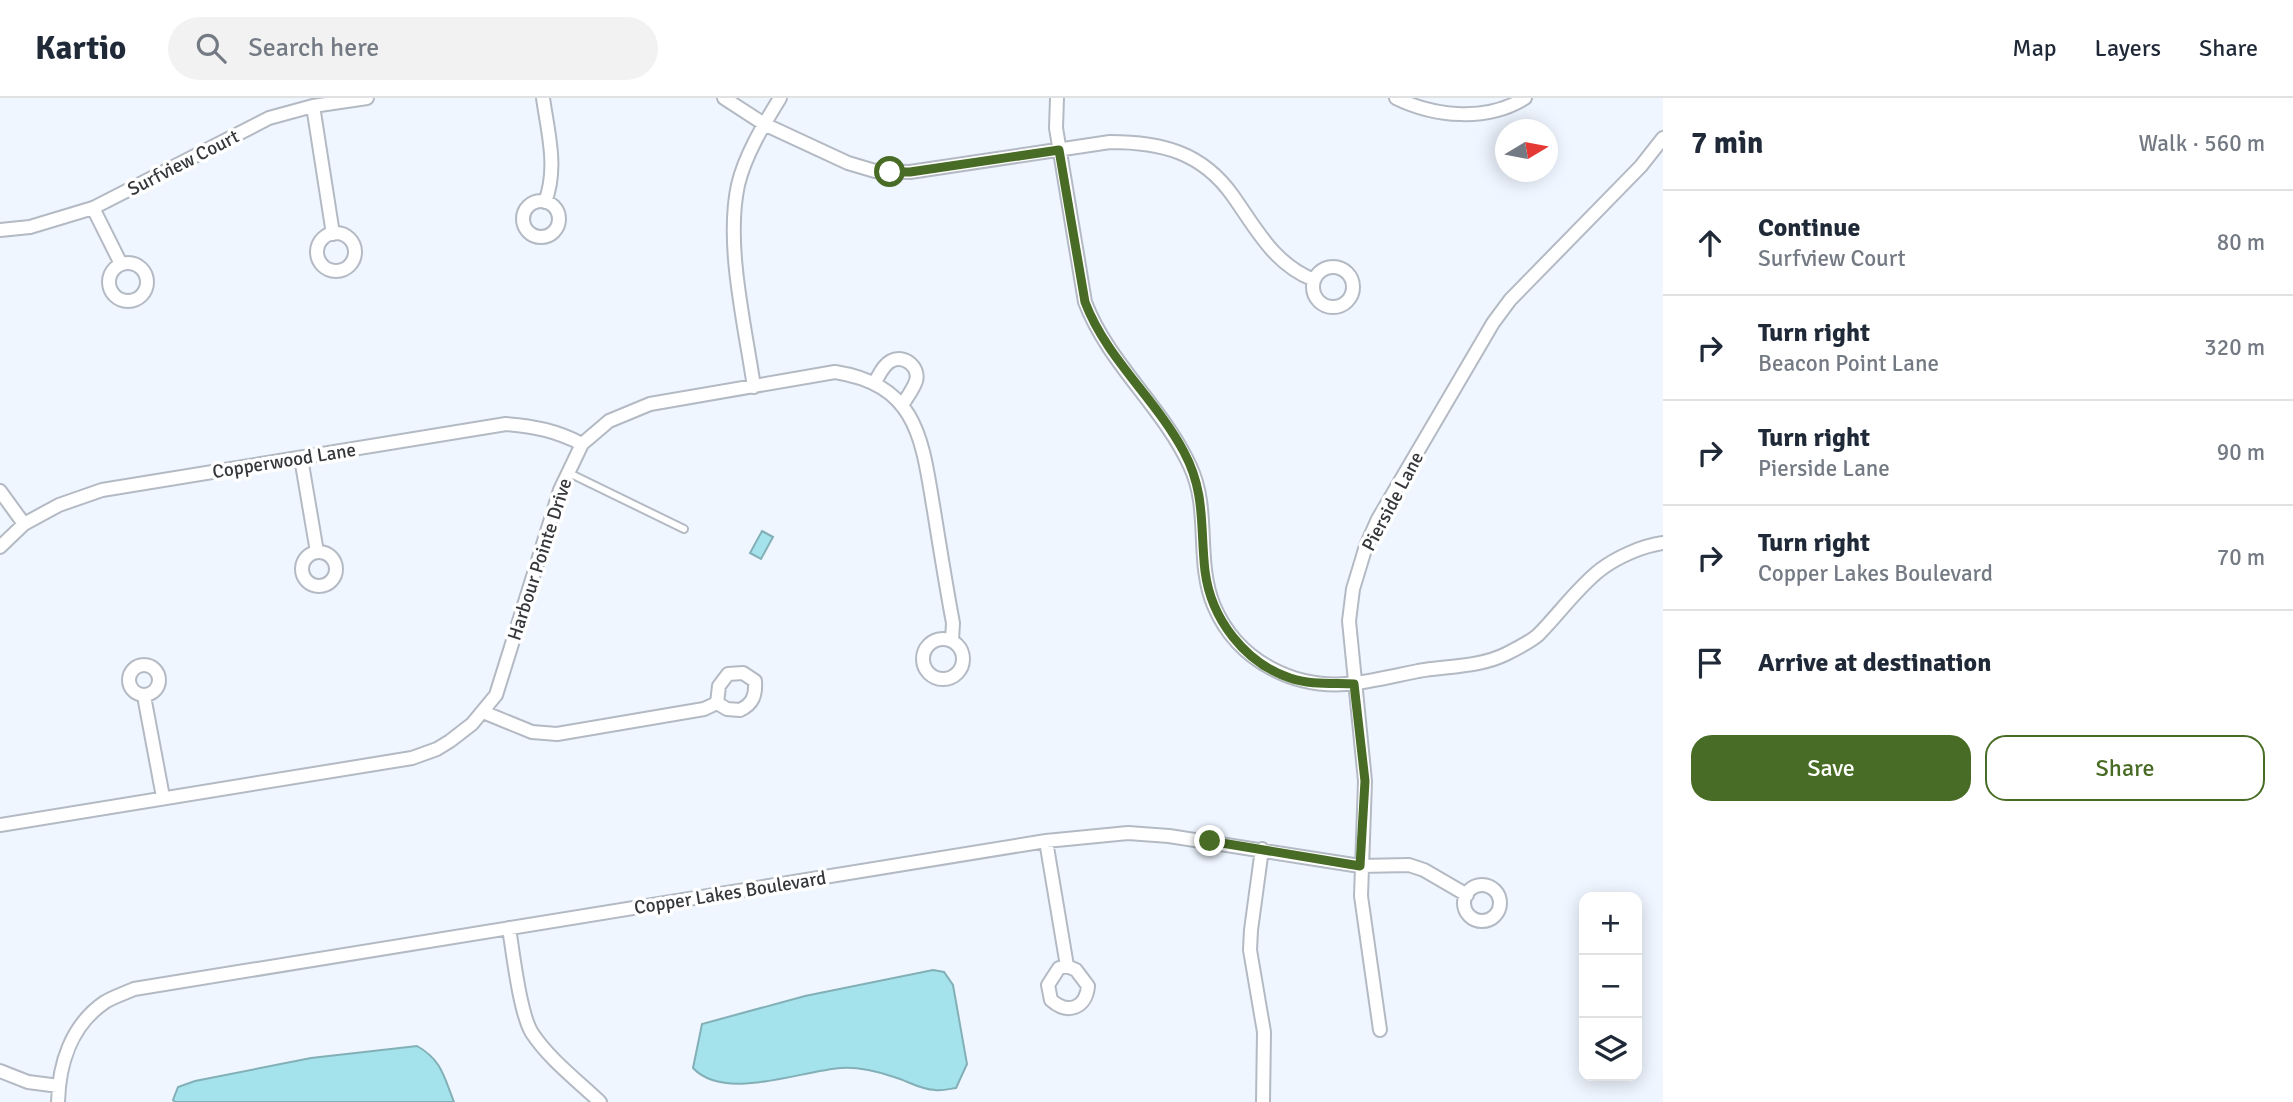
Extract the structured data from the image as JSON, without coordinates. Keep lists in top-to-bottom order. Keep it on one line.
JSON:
{"streets":{"street":["Surfview Court","Copperwood Lane","Pierside Lane","Harbour Pointe Drive","Copper Lakes Boulevard"]},"crossings":[["Copperwood Lane","Harbour Pointe Drive"],["Pierside Lane","Copper Lakes Boulevard"]],"north":"right","page":{"header":"Kartio","search":"Search here","nav":["Map","Layers","Share"],"heading":["7 min","Walk · 560 m"],"list":[["Continue","Surfview Court","80 m"],["Turn right","Beacon Point Lane","320 m"],["Turn right","Pierside Lane","90 m"],["Turn right","Copper Lakes Boulevard","70 m"],"Arrive at destination"],"buttons":["Save","Share"],"map_buttons":["+","−"]}}
